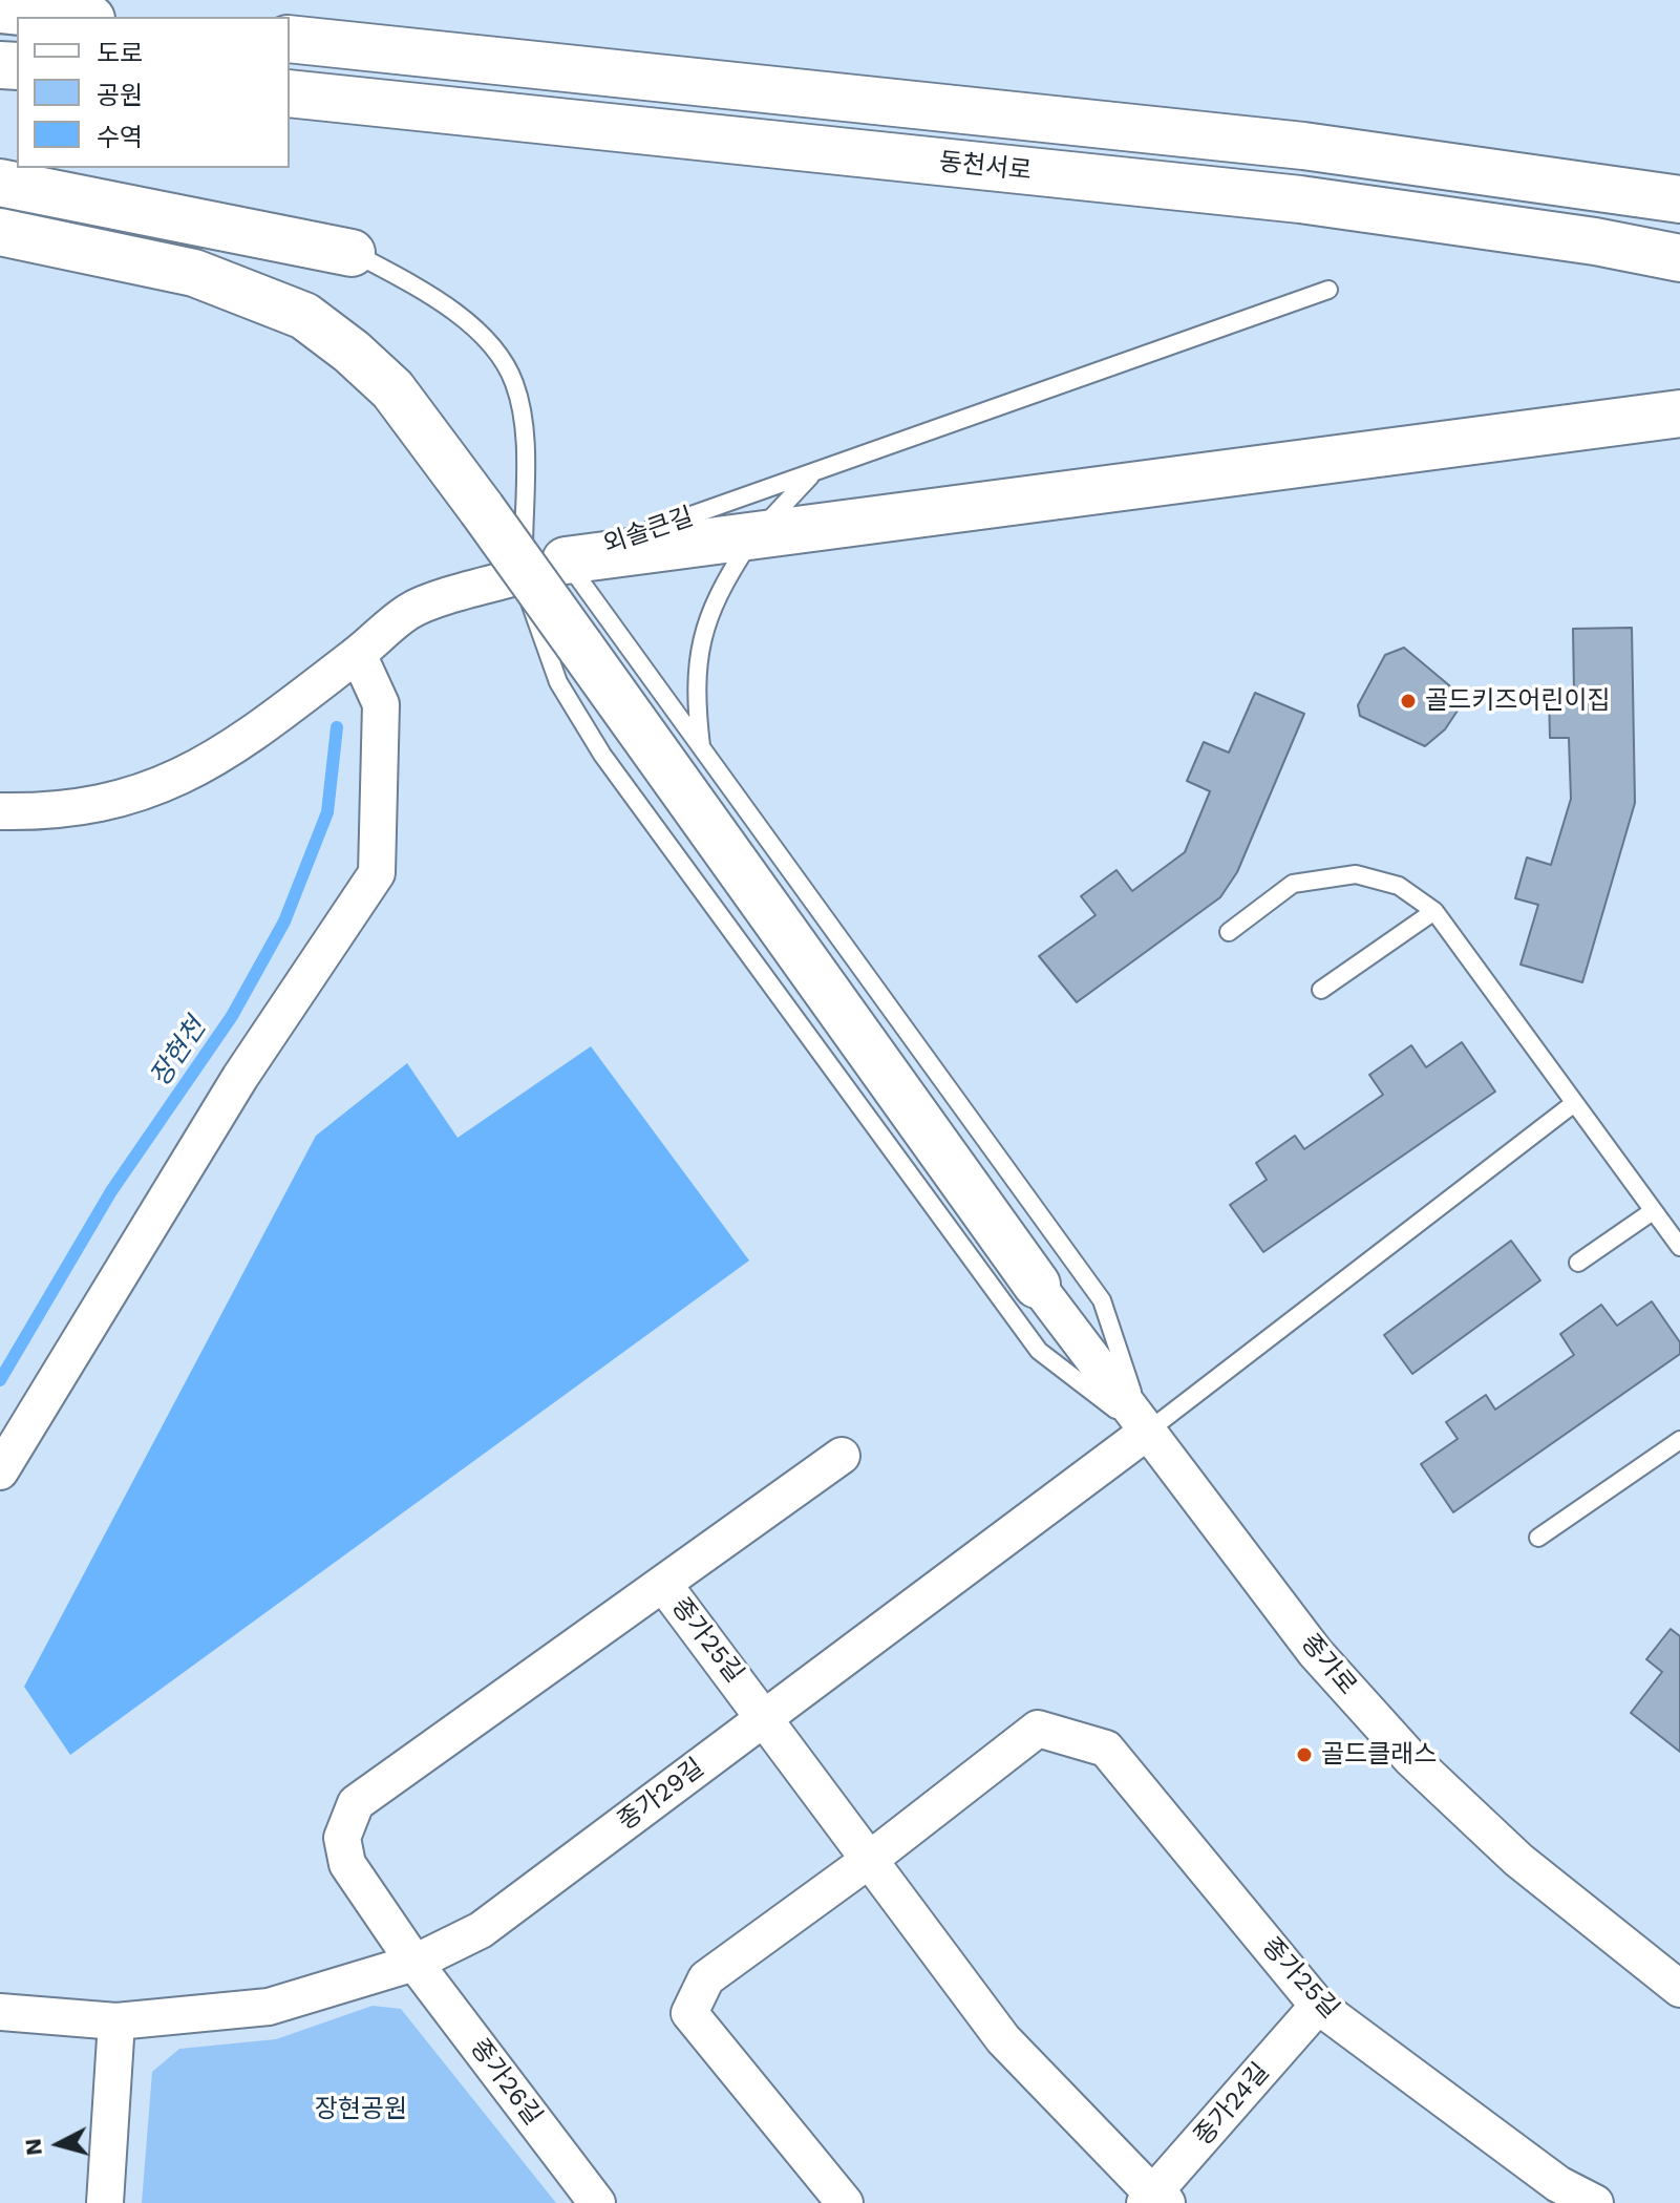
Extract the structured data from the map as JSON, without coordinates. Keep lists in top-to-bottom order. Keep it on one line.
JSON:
{"streets":{"main road":["동천서로"],"street":["외솔큰길","종가25길","종가로","종가29길","종가26길","종가24길"]},"crossings":[["종가25길","종가29길"],["종가25길","종가26길"],["종가25길","종가24길"],["종가로","종가29길"],["종가29길","종가26길"]],"water":["장현천"],"parks":["장현공원"],"places":["골드키즈어린이집","골드클래스"],"legend":["도로","공원","수역"],"north":"left"}
